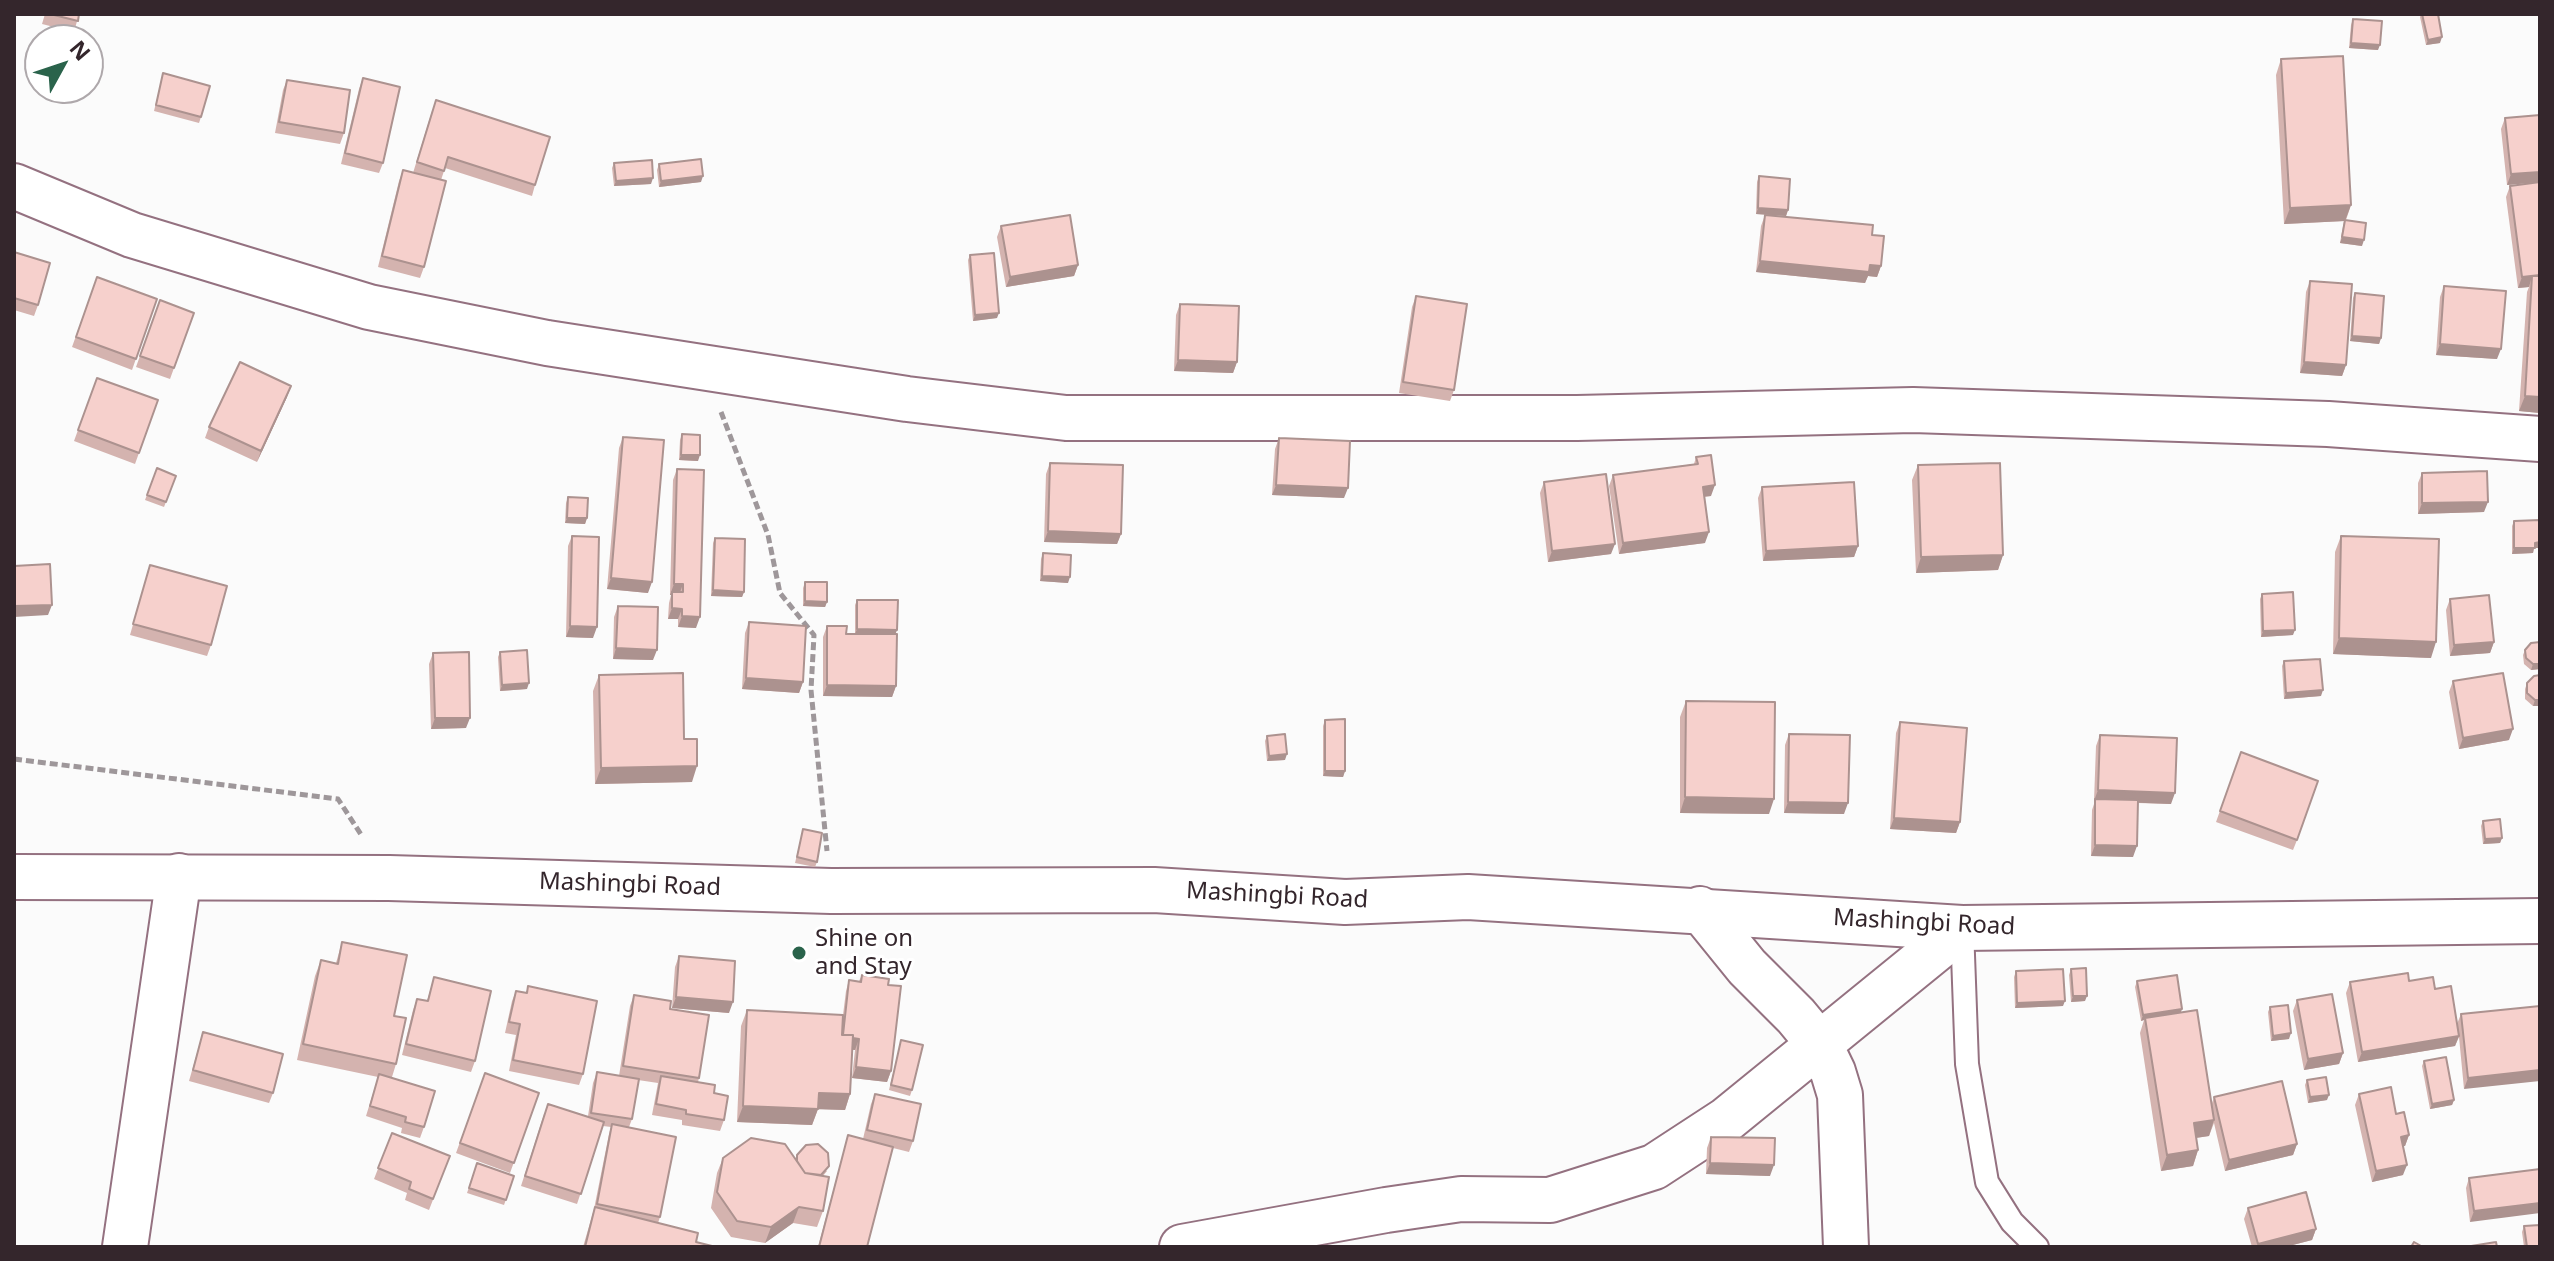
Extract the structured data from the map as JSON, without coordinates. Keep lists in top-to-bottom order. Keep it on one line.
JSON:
{"streets":{"street":["Mashingbi Road"]},"places":["Shine on and Stay"],"north":"top right"}
